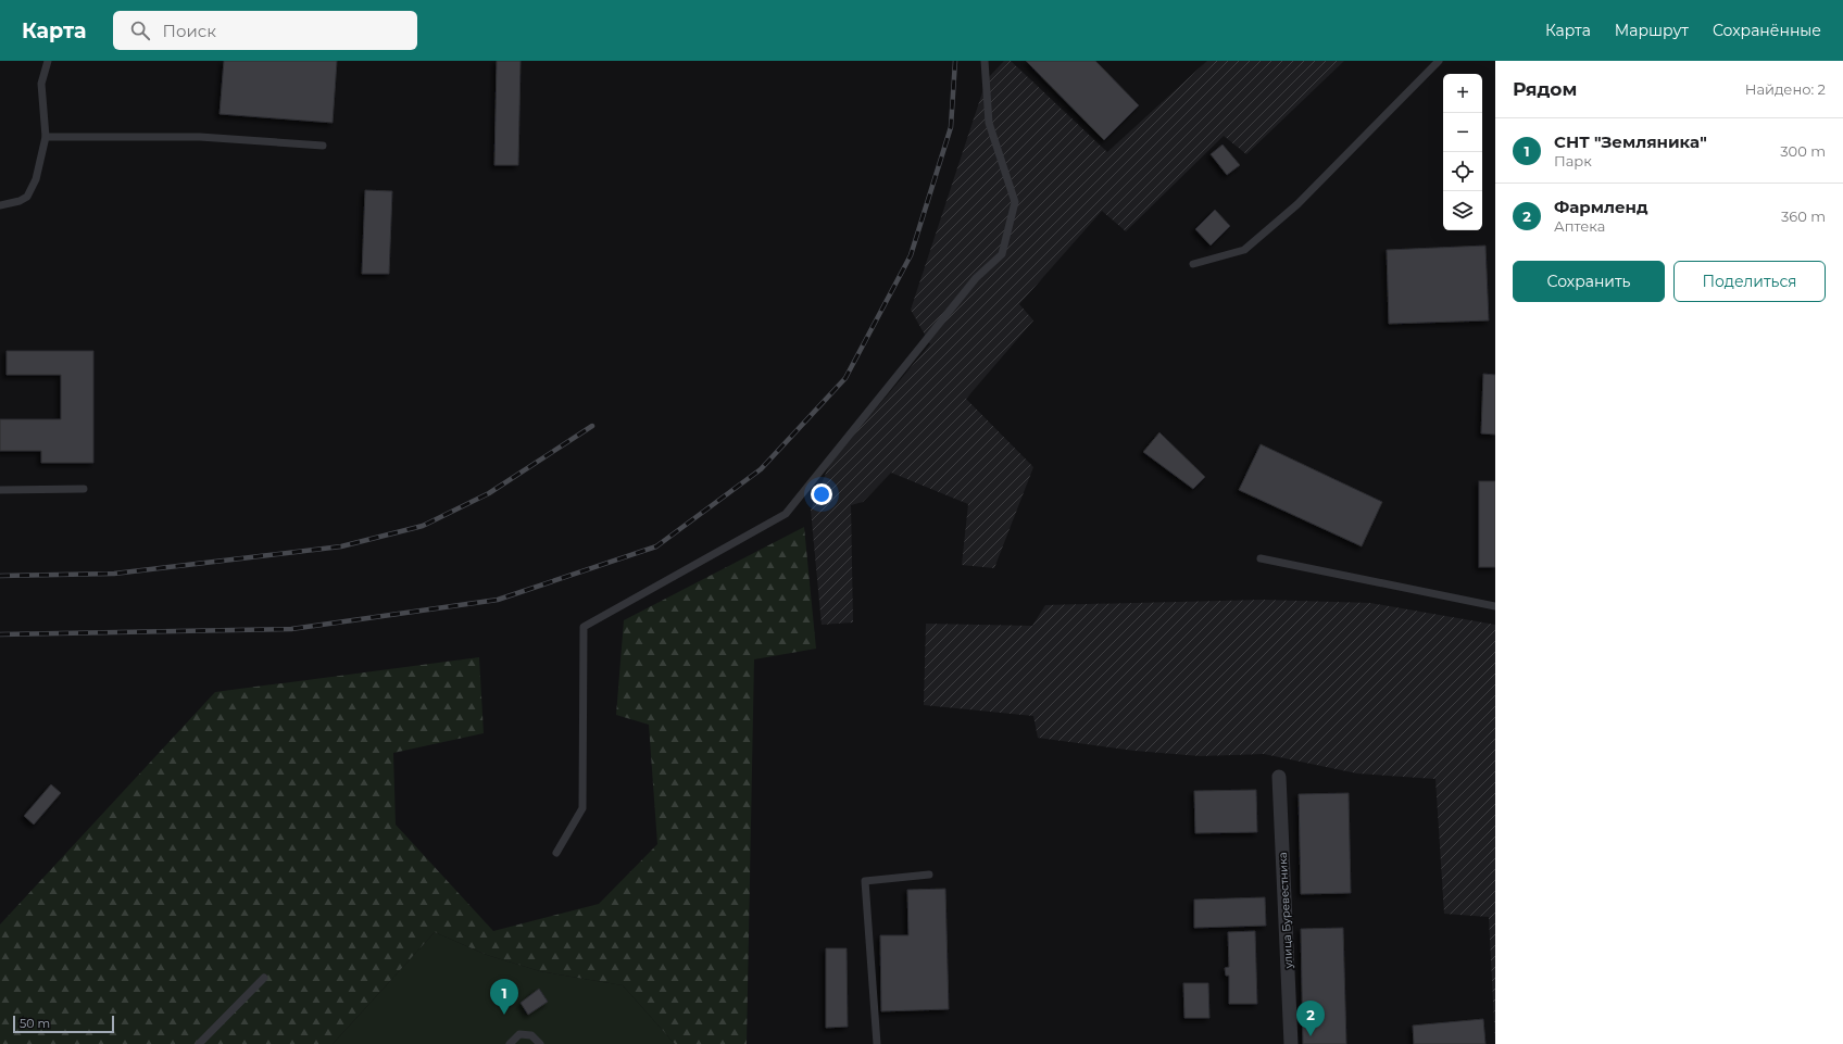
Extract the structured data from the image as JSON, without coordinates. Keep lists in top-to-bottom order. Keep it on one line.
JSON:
{"streets":{"street":["улица Буревестника"]},"scale_bar":"50 m","page":{"header":"Карта","search":"Поиск","nav":["Карта","Маршрут","Сохранённые"],"heading":["Рядом","Найдено: 2"],"map_buttons":["+","−"],"list":[{"mark":"1","name":"СНТ \"Земляника\"","note":"Парк","value":"300 m"},{"mark":"2","name":"Фармленд","note":"Аптека","value":"360 m"}],"buttons":["Сохранить","Поделиться"],"pins":["1","2"],"scale":"50 m"}}
